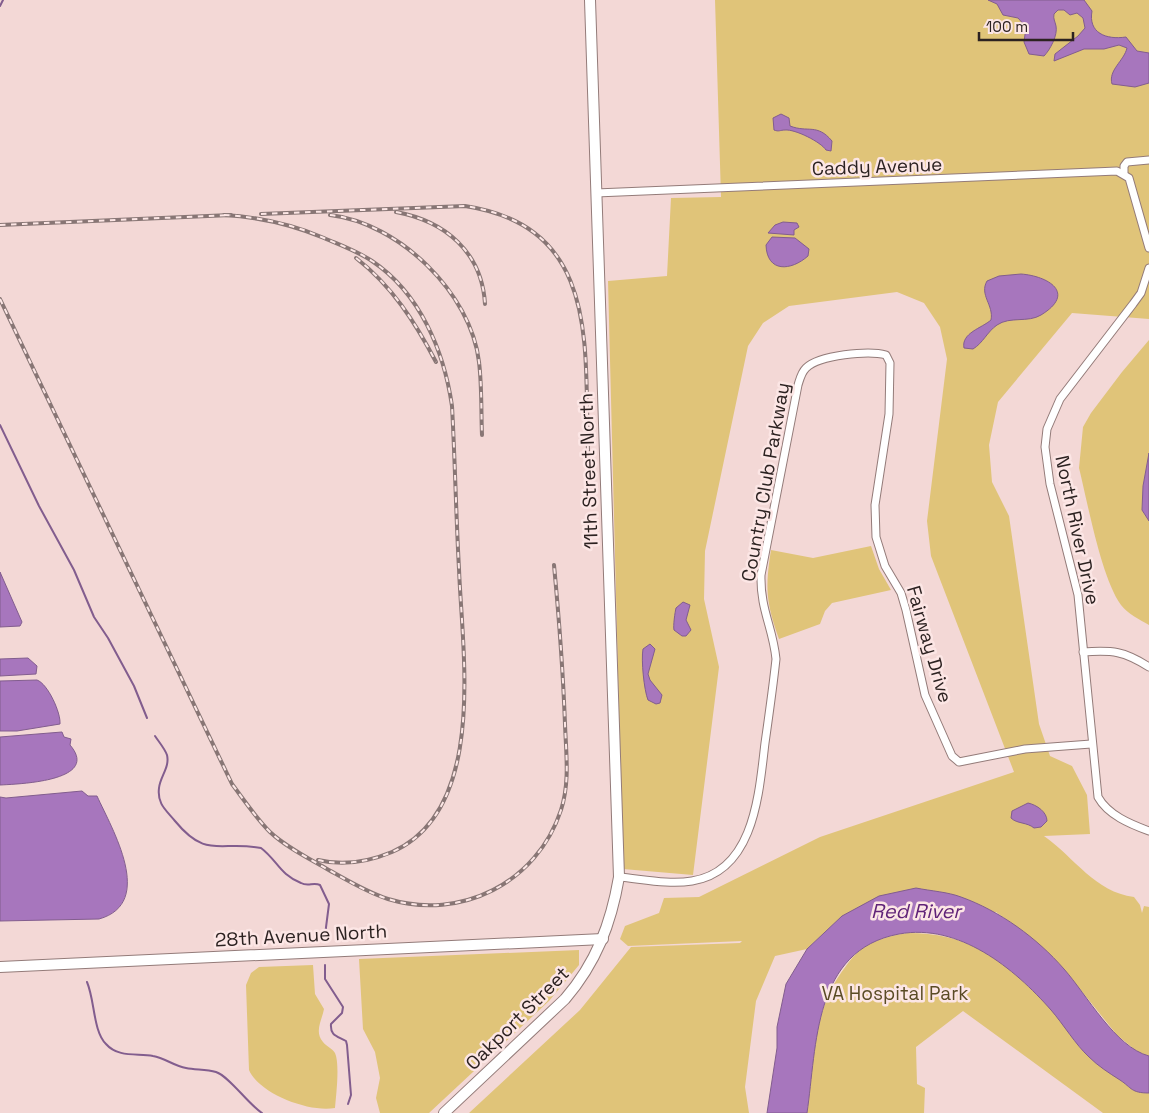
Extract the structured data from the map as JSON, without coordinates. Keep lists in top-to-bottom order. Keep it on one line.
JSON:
{"streets":{"street":["Caddy Avenue","11th Street North","Country Club Parkway","North River Drive","Fairway Drive","28th Avenue North","Oakport Street"]},"crossings":[["Caddy Avenue","11th Street North"],["11th Street North","Country Club Parkway"],["11th Street North","28th Avenue North"],["11th Street North","Oakport Street"],["Country Club Parkway","Fairway Drive"],["North River Drive","Fairway Drive"],["28th Avenue North","Oakport Street"]],"water":["Red River"],"parks":["VA Hospital Park"],"scale_bar":"100 m"}
